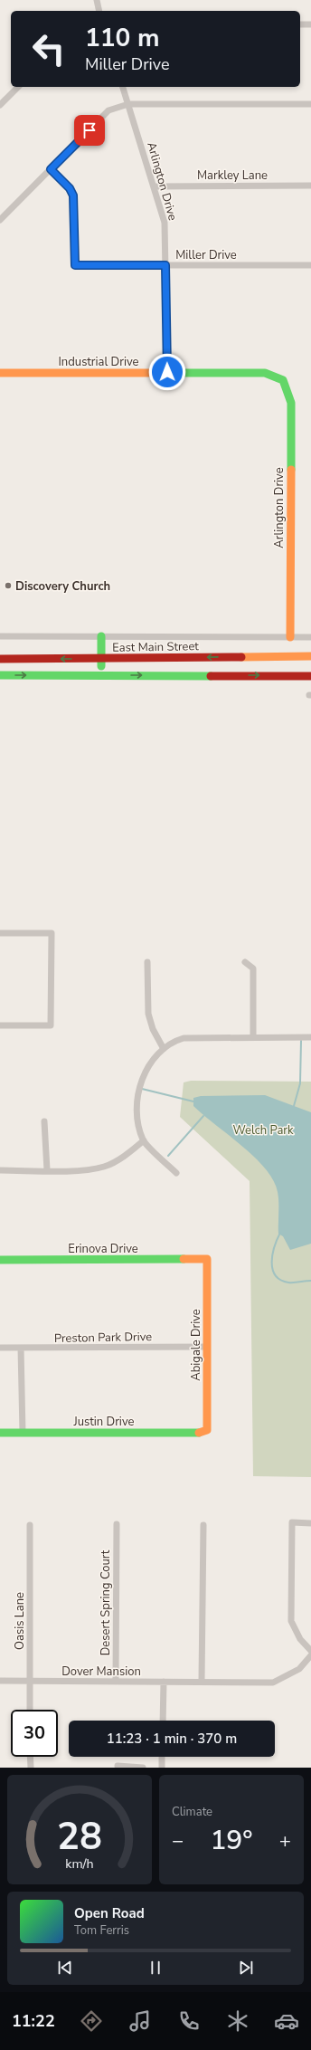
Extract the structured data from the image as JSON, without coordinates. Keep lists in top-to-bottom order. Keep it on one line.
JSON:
{"streets":{"main road":["Arlington Drive","Industrial Drive","East Main Street","Erinova Drive","Abigale Drive","Justin Drive"],"street":["Markley Lane","Miller Drive","Preston Park Drive","Desert Spring Court","Oasis Lane","Dover Mansion"]},"crossings":[["Markley Lane","Arlington Drive"],["Arlington Drive","Miller Drive"],["Arlington Drive","Industrial Drive"],["Arlington Drive","East Main Street"],["Erinova Drive","Abigale Drive"],["Preston Park Drive","Abigale Drive"],["Abigale Drive","Justin Drive"],["Desert Spring Court","Dover Mansion"],["Oasis Lane","Dover Mansion"]],"parks":["Welch Park"],"places":["Discovery Church"],"page":{"turn":["110 m","Miller Drive"],"limit":"30","trip":"11:23 · 1 min · 370 m","tile":"Climate","heat":["−","19°","+"],"song":["Open Road","Tom Ferris"],"tabs":"11:22","gauge":["28","km/h"]}}
